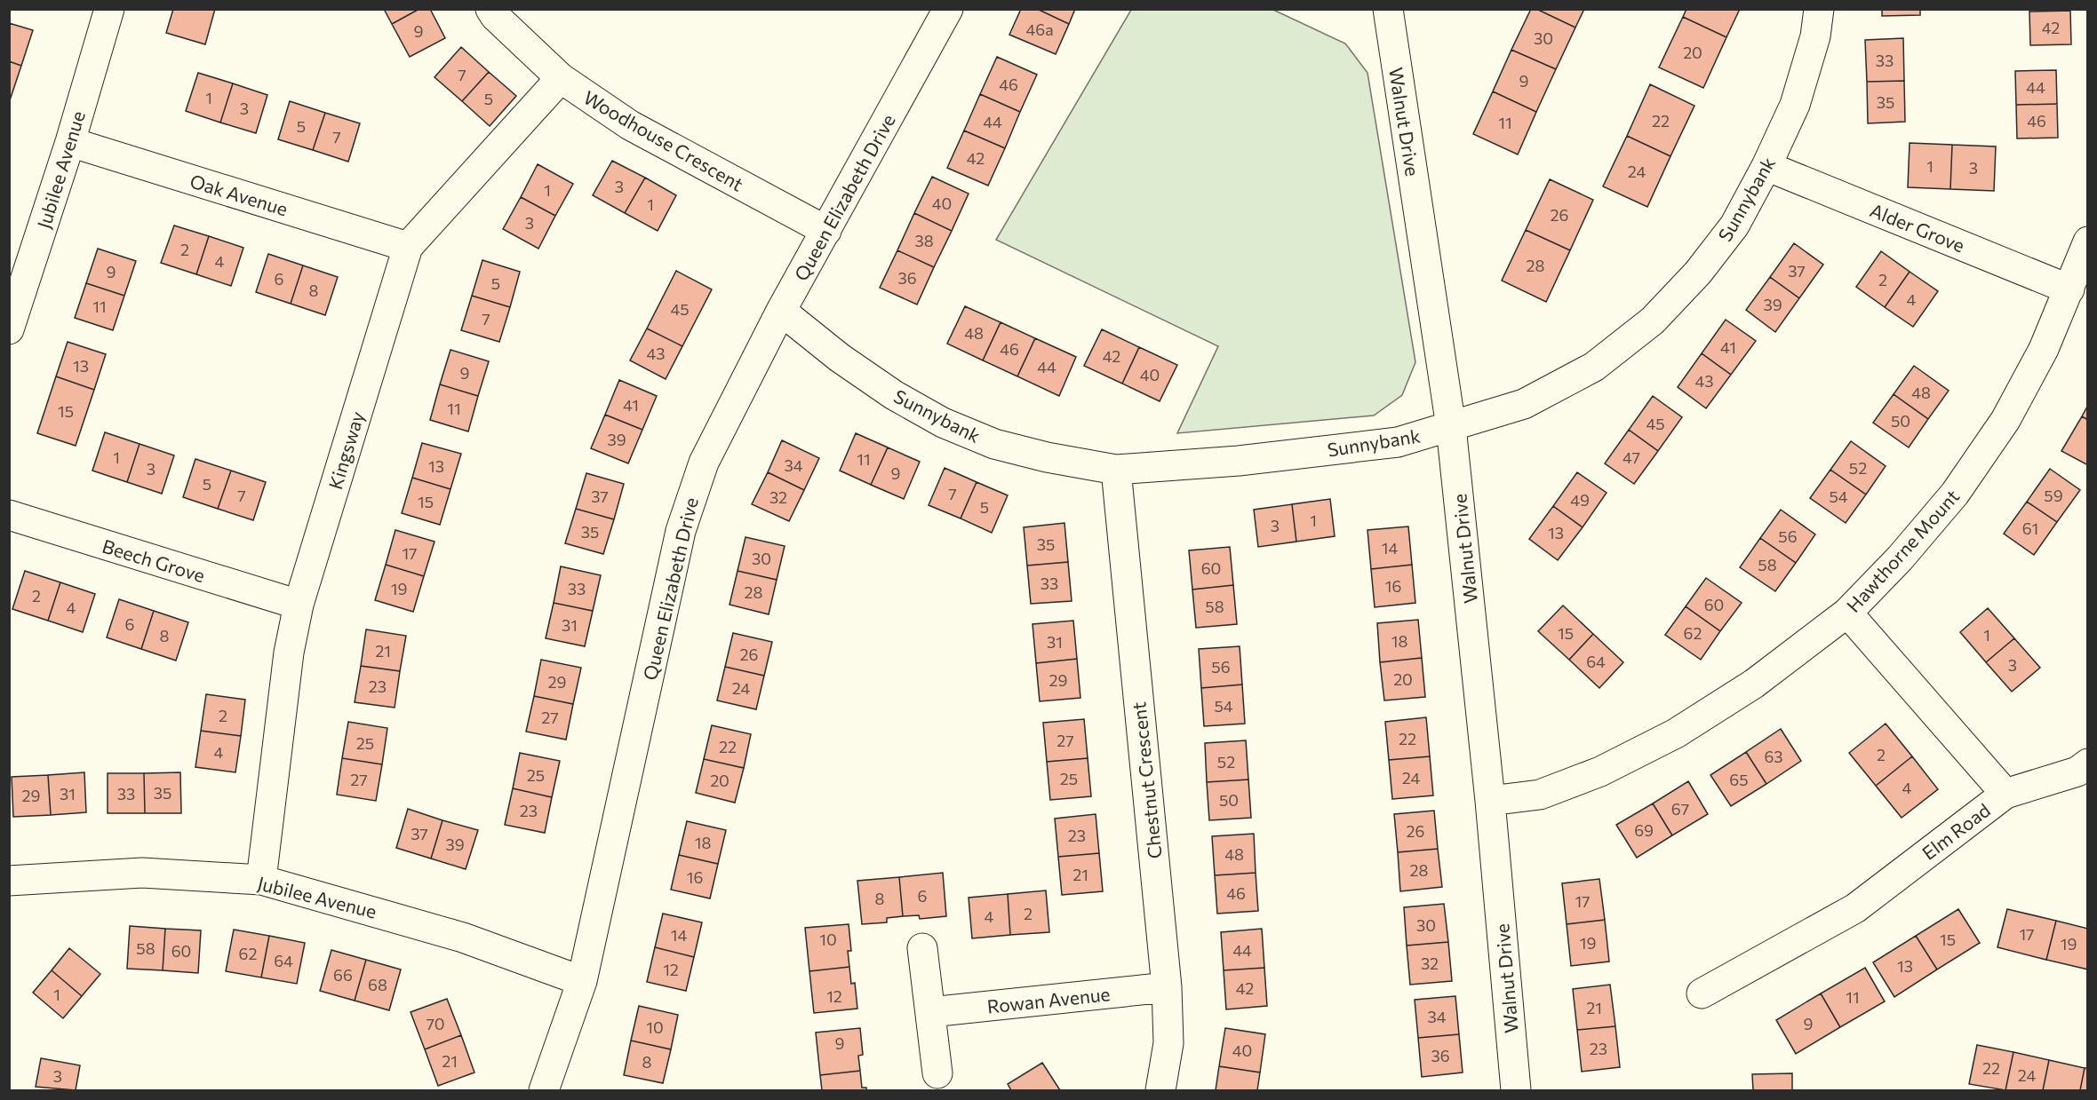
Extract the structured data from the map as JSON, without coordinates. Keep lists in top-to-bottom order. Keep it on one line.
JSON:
{"streets":{"street":["Walnut Drive","Woodhouse Crescent","Jubilee Avenue","Oak Avenue","Queen Elizabeth Drive","Sunnybank","Alder Grove","Kingsway","Hawthorne Mount","Beech Grove","Chestnut Crescent","Elm Road","Rowan Avenue"]},"crossings":[["Walnut Drive","Sunnybank"],["Walnut Drive","Hawthorne Mount"],["Woodhouse Crescent","Queen Elizabeth Drive"],["Woodhouse Crescent","Kingsway"],["Jubilee Avenue","Oak Avenue"],["Jubilee Avenue","Queen Elizabeth Drive"],["Jubilee Avenue","Kingsway"],["Oak Avenue","Kingsway"],["Queen Elizabeth Drive","Sunnybank"],["Sunnybank","Alder Grove"],["Sunnybank","Chestnut Crescent"],["Alder Grove","Hawthorne Mount"],["Kingsway","Beech Grove"],["Hawthorne Mount","Elm Road"],["Chestnut Crescent","Rowan Avenue"]],"house_numbers":["42","46a","9","30","20","33","7","9","46","44","1","5","35","3","22","46","44","11","5","7","42","1","3","24","3","1","40","1","26","3","38","2","4","28","37","9","36","6","2","5","8","4","39","11","45","7","48","41","46","43","42","13","44","9","40","43","48","41","11","15","50","45","39","1","47","11","34","13","52","3","9","5","7","7","59","37","54","32","49","15","5","1","3","61","35","13","56","35","14","17","30","58","60","33","16","19","33","28","2","60","58","4","6","31","15","62","1","8","18","31","21","26","64","3","56","20","29","29","23","24","54","2","27","22","27","25","22","4","2","63","52","25","24","25","27","65","20","4","35","31","33","29","50","67","23","69","26","37","23","18","39","48","28","21","16","46","6","8","17","2","4","30","17","14","10","15","19","19","58","44","60","62","64","32","13","12","66","68","42","1","12","11","21","34","70","9","10","9","23","40","36","21","8","22","24","3"]}
